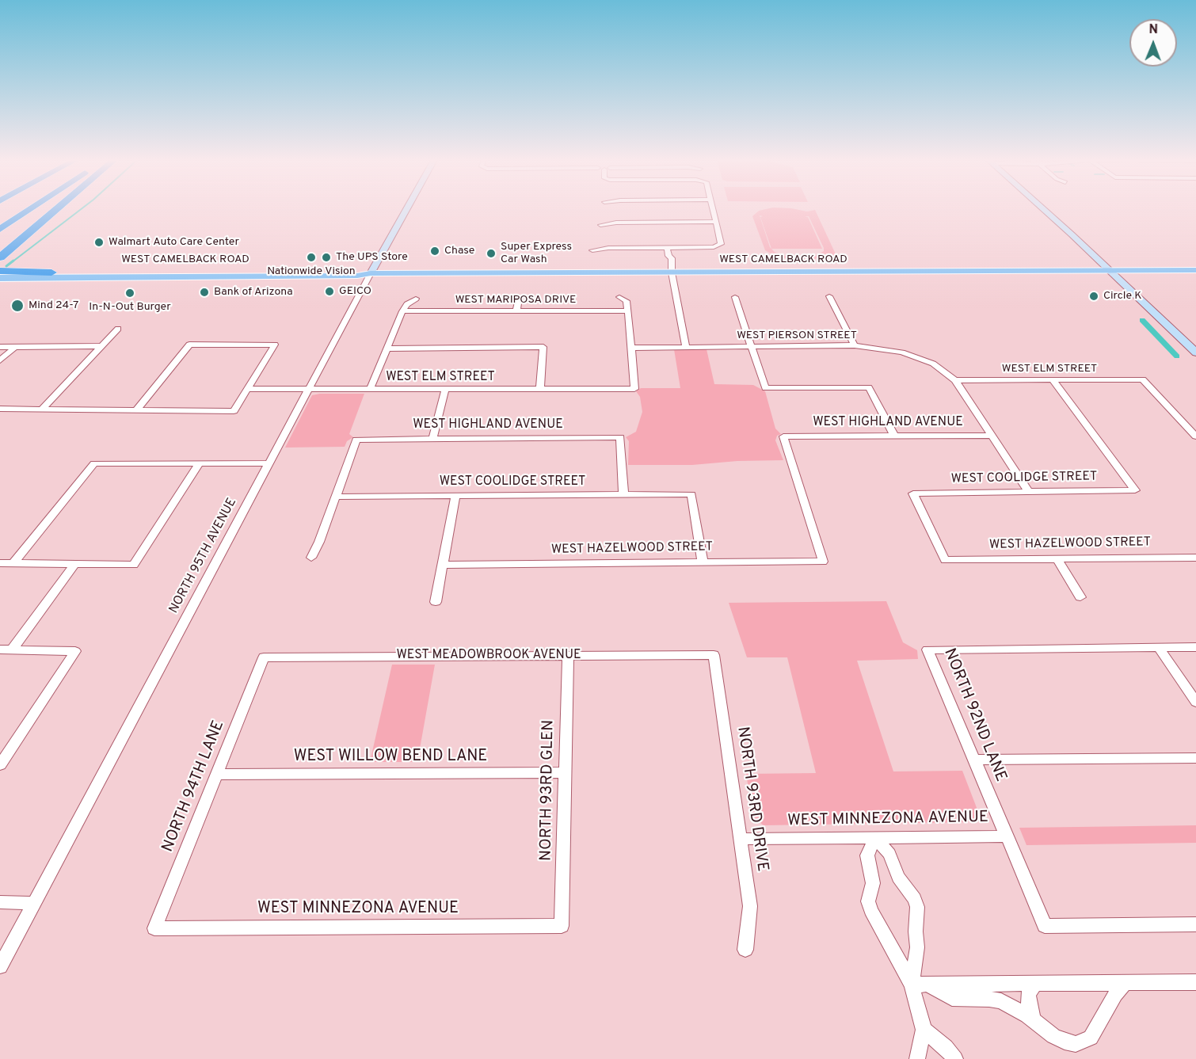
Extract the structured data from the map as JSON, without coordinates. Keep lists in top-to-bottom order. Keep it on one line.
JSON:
{"streets":{"main road":["WEST CAMELBACK ROAD","NORTH 95TH AVENUE"],"street":["WEST MARIPOSA DRIVE","WEST PIERSON STREET","WEST ELM STREET","WEST HIGHLAND AVENUE","WEST COOLIDGE STREET","WEST HAZELWOOD STREET","WEST MEADOWBROOK AVENUE","NORTH 92ND LANE","WEST WILLOW BEND LANE","NORTH 94TH LANE","NORTH 93RD GLEN","NORTH 93RD DRIVE","WEST MINNEZONA AVENUE"]},"crossings":[["WEST CAMELBACK ROAD","NORTH 95TH AVENUE"],["WEST PIERSON STREET","WEST ELM STREET"],["WEST PIERSON STREET","WEST HIGHLAND AVENUE"],["WEST PIERSON STREET","WEST COOLIDGE STREET"],["WEST ELM STREET","WEST COOLIDGE STREET"],["WEST ELM STREET","NORTH 95TH AVENUE"],["WEST HIGHLAND AVENUE","WEST COOLIDGE STREET"],["WEST HIGHLAND AVENUE","WEST HAZELWOOD STREET"],["WEST COOLIDGE STREET","WEST HAZELWOOD STREET"],["WEST MEADOWBROOK AVENUE","NORTH 94TH LANE"],["WEST MEADOWBROOK AVENUE","NORTH 93RD GLEN"],["WEST MEADOWBROOK AVENUE","NORTH 93RD DRIVE"],["NORTH 92ND LANE","WEST MINNEZONA AVENUE"],["WEST WILLOW BEND LANE","NORTH 94TH LANE"],["WEST WILLOW BEND LANE","NORTH 93RD GLEN"],["NORTH 94TH LANE","WEST MINNEZONA AVENUE"],["NORTH 93RD GLEN","WEST MINNEZONA AVENUE"],["NORTH 93RD DRIVE","WEST MINNEZONA AVENUE"]],"places":["Walmart Auto Care Center","Chase","Super Express Car Wash","Nationwide Vision","The UPS Store","GEICO","Bank of Arizona","In-N-Out Burger","Circle K","Mind 24-7"],"north":"top"}
